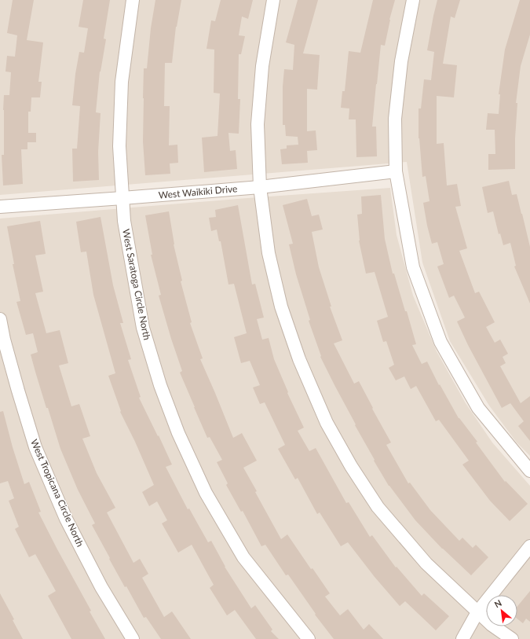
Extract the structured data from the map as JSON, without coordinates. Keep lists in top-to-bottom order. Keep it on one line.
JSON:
{"streets":{"street":["West Waikiki Drive","West Saratoga Circle North","West Tropicana Circle North"]},"crossings":[["West Waikiki Drive","West Saratoga Circle North"]],"north":"top left"}
